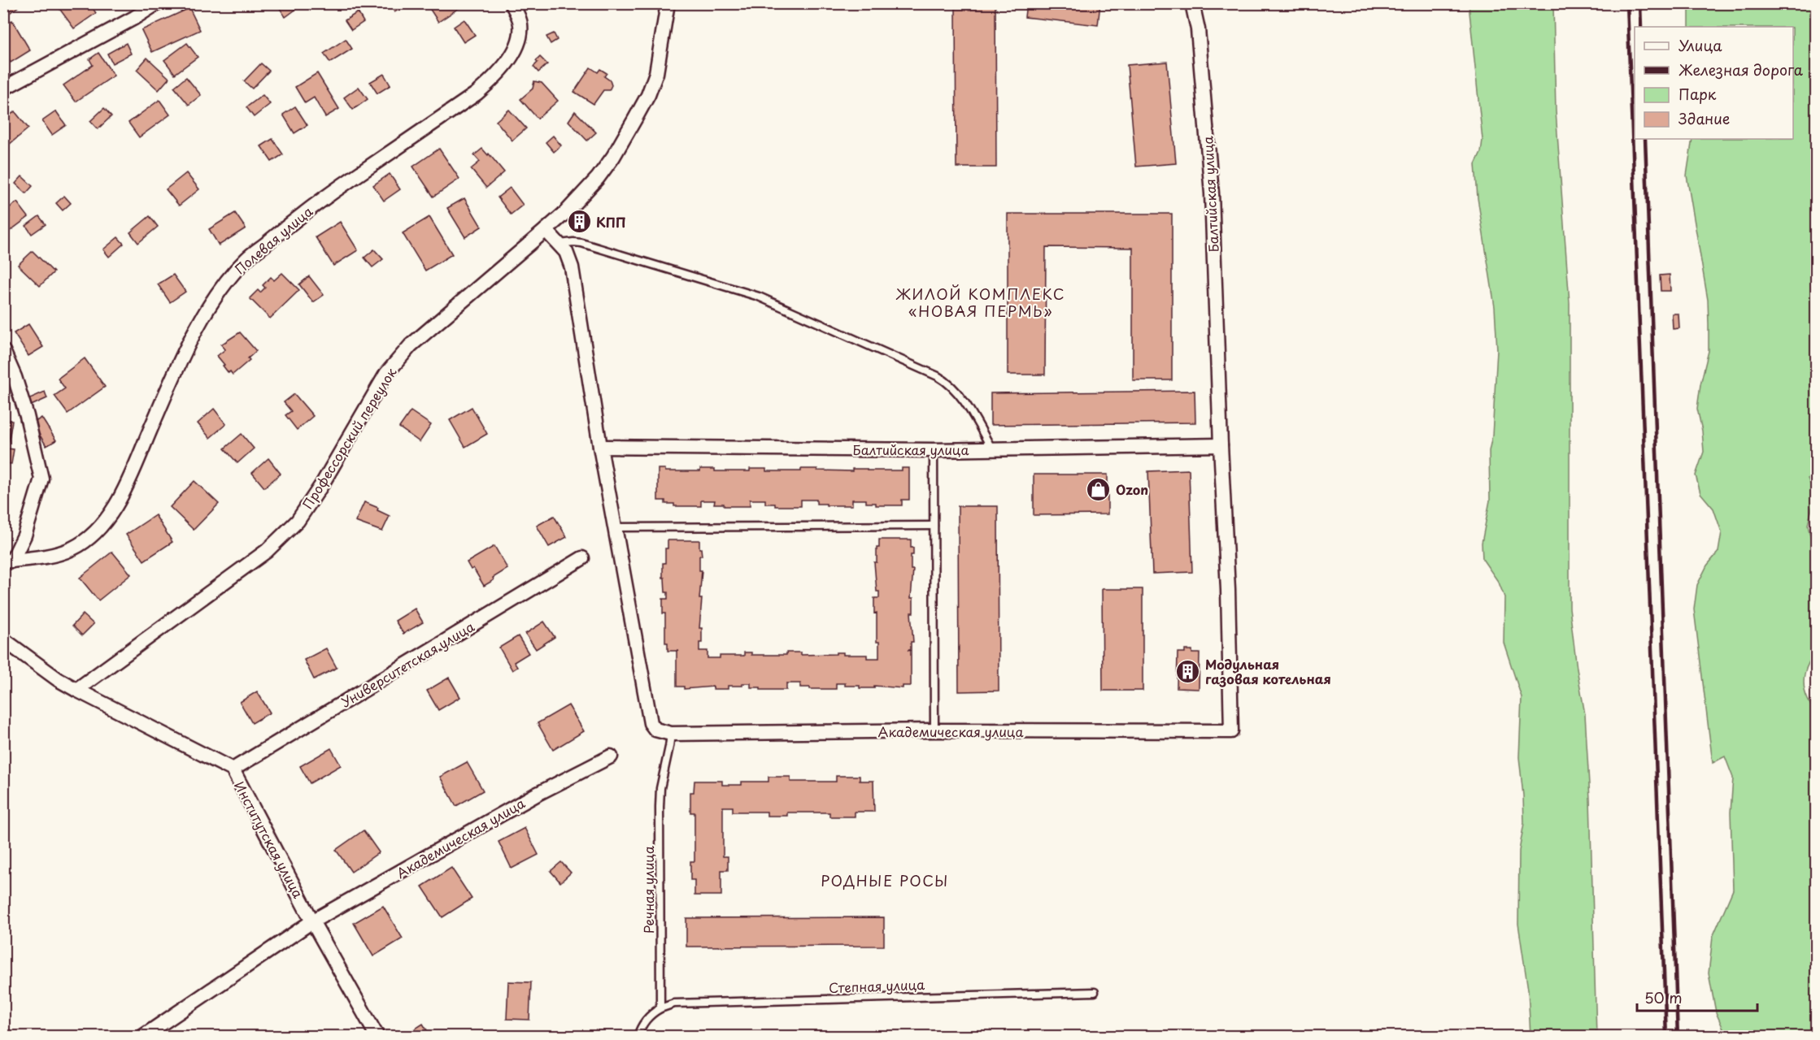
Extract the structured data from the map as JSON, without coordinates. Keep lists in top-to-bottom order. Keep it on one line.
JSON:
{"streets":{"street":["Балтийская улица","Полевая улица","Профессорский переулок","Университетская улица","Академическая улица","Институтская улица"],"lane":["Речная улица","Степная улица"]},"crossings":[["Балтийская улица","Академическая улица"],["Профессорский переулок","Институтская улица"],["Университетская улица","Институтская улица"],["Академическая улица","Институтская улица"],["Академическая улица","Речная улица"],["Речная улица","Степная улица"]],"districts":["ЖИЛОЙ КОМПЛЕКС «НОВАЯ ПЕРМЬ»","РОДНЫЕ РОСЫ"],"places":{"building":["КПП","Модульная газовая котельная"],"shop":["Ozon"]},"legend":["Улица","Железная дорога","Парк","Здание"],"scale_bar":"50 m"}
